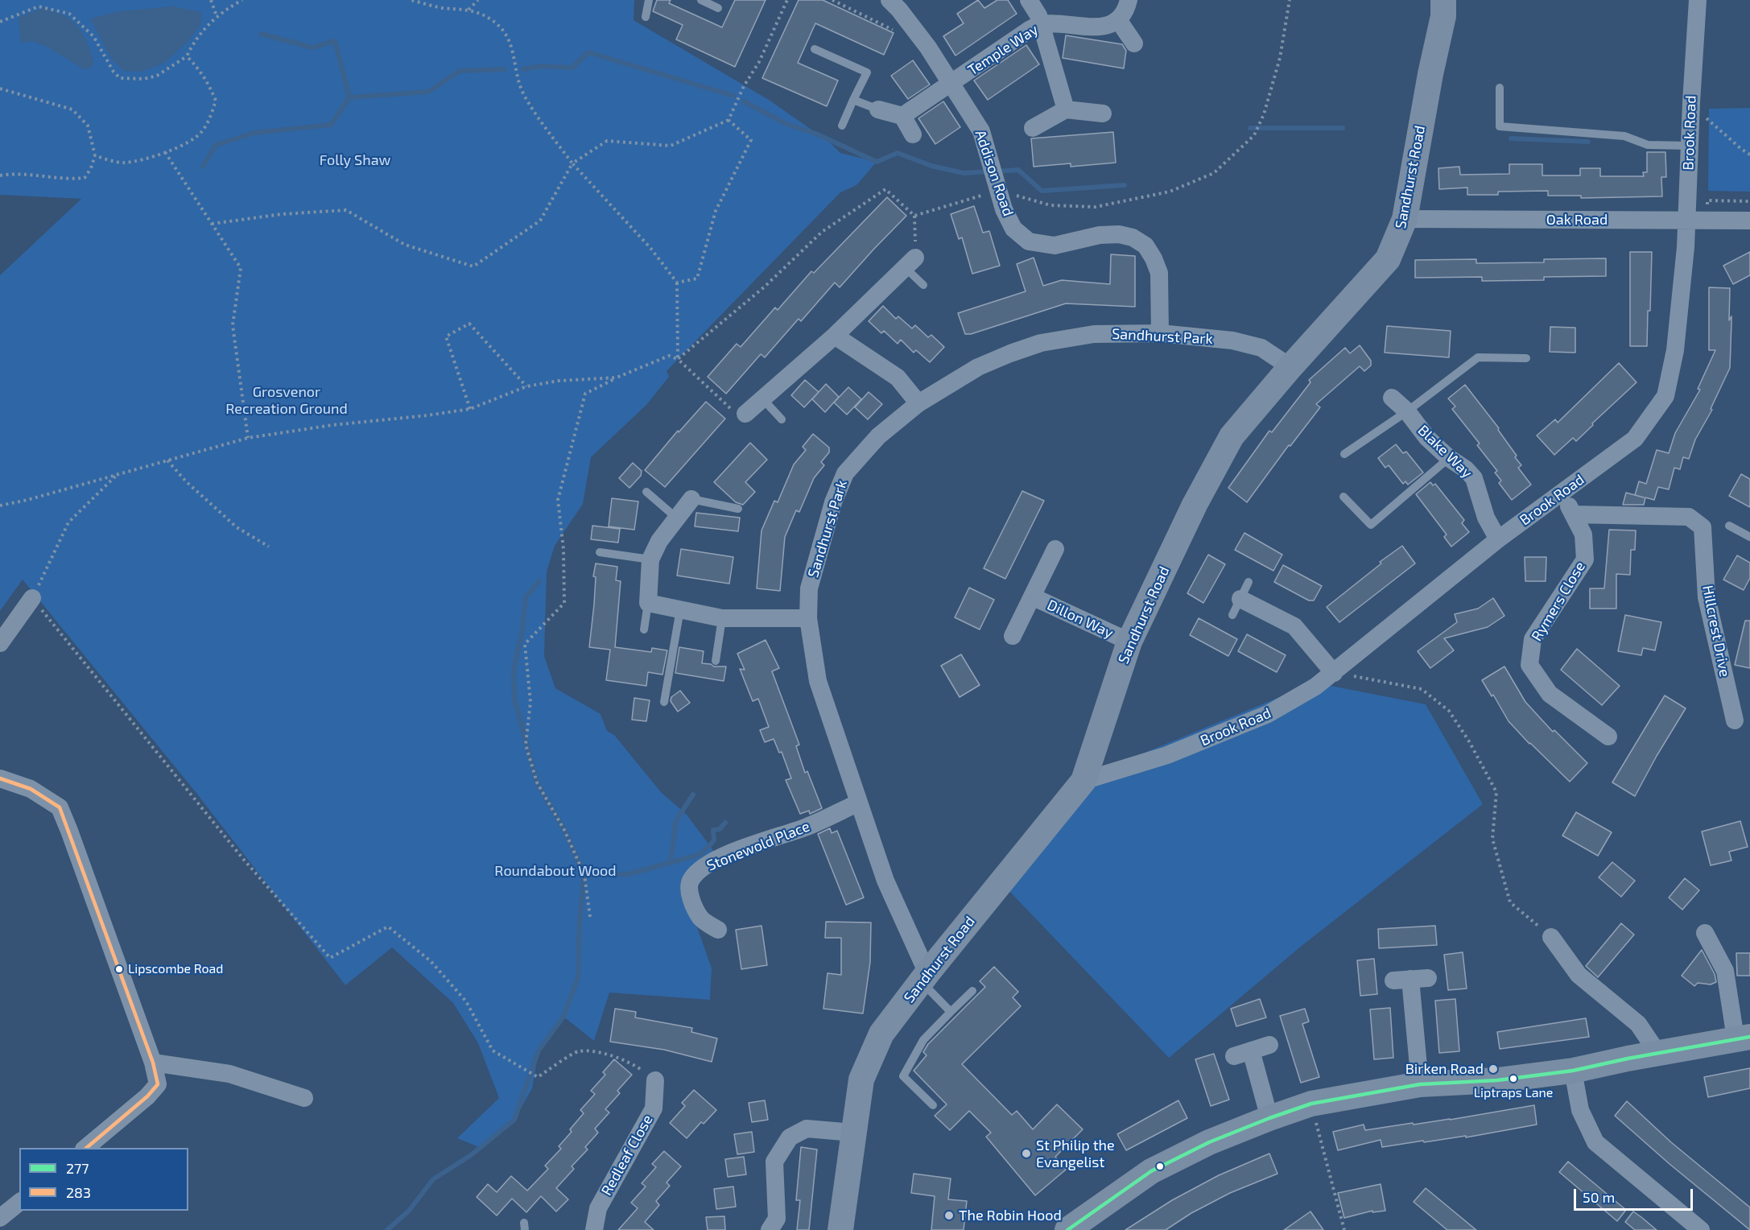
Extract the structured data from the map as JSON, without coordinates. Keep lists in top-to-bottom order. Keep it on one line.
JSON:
{"streets":{"street":["Temple Way","Brook Road","Addison Road","Sandhurst Road","Oak Road","Sandhurst Park","Blake Way","Rymers Close","Dillon Way","Hillcrest Drive","Stonewold Place","Redleaf Close"]},"crossings":[["Temple Way","Addison Road"],["Brook Road","Sandhurst Road"],["Brook Road","Oak Road"],["Brook Road","Blake Way"],["Brook Road","Rymers Close"],["Addison Road","Sandhurst Park"],["Sandhurst Road","Oak Road"],["Sandhurst Road","Sandhurst Park"],["Sandhurst Road","Dillon Way"],["Sandhurst Park","Stonewold Place"],["Rymers Close","Hillcrest Drive"]],"parks":["Folly Shaw","Grosvenor Recreation Ground","Roundabout Wood"],"places":["Lipscombe Road","Birken Road","Liptraps Lane","St Philip the Evangelist","The Robin Hood"],"lines":["transit line 283","transit line 277"],"legend":["277","283"],"scale_bar":"50 m"}
